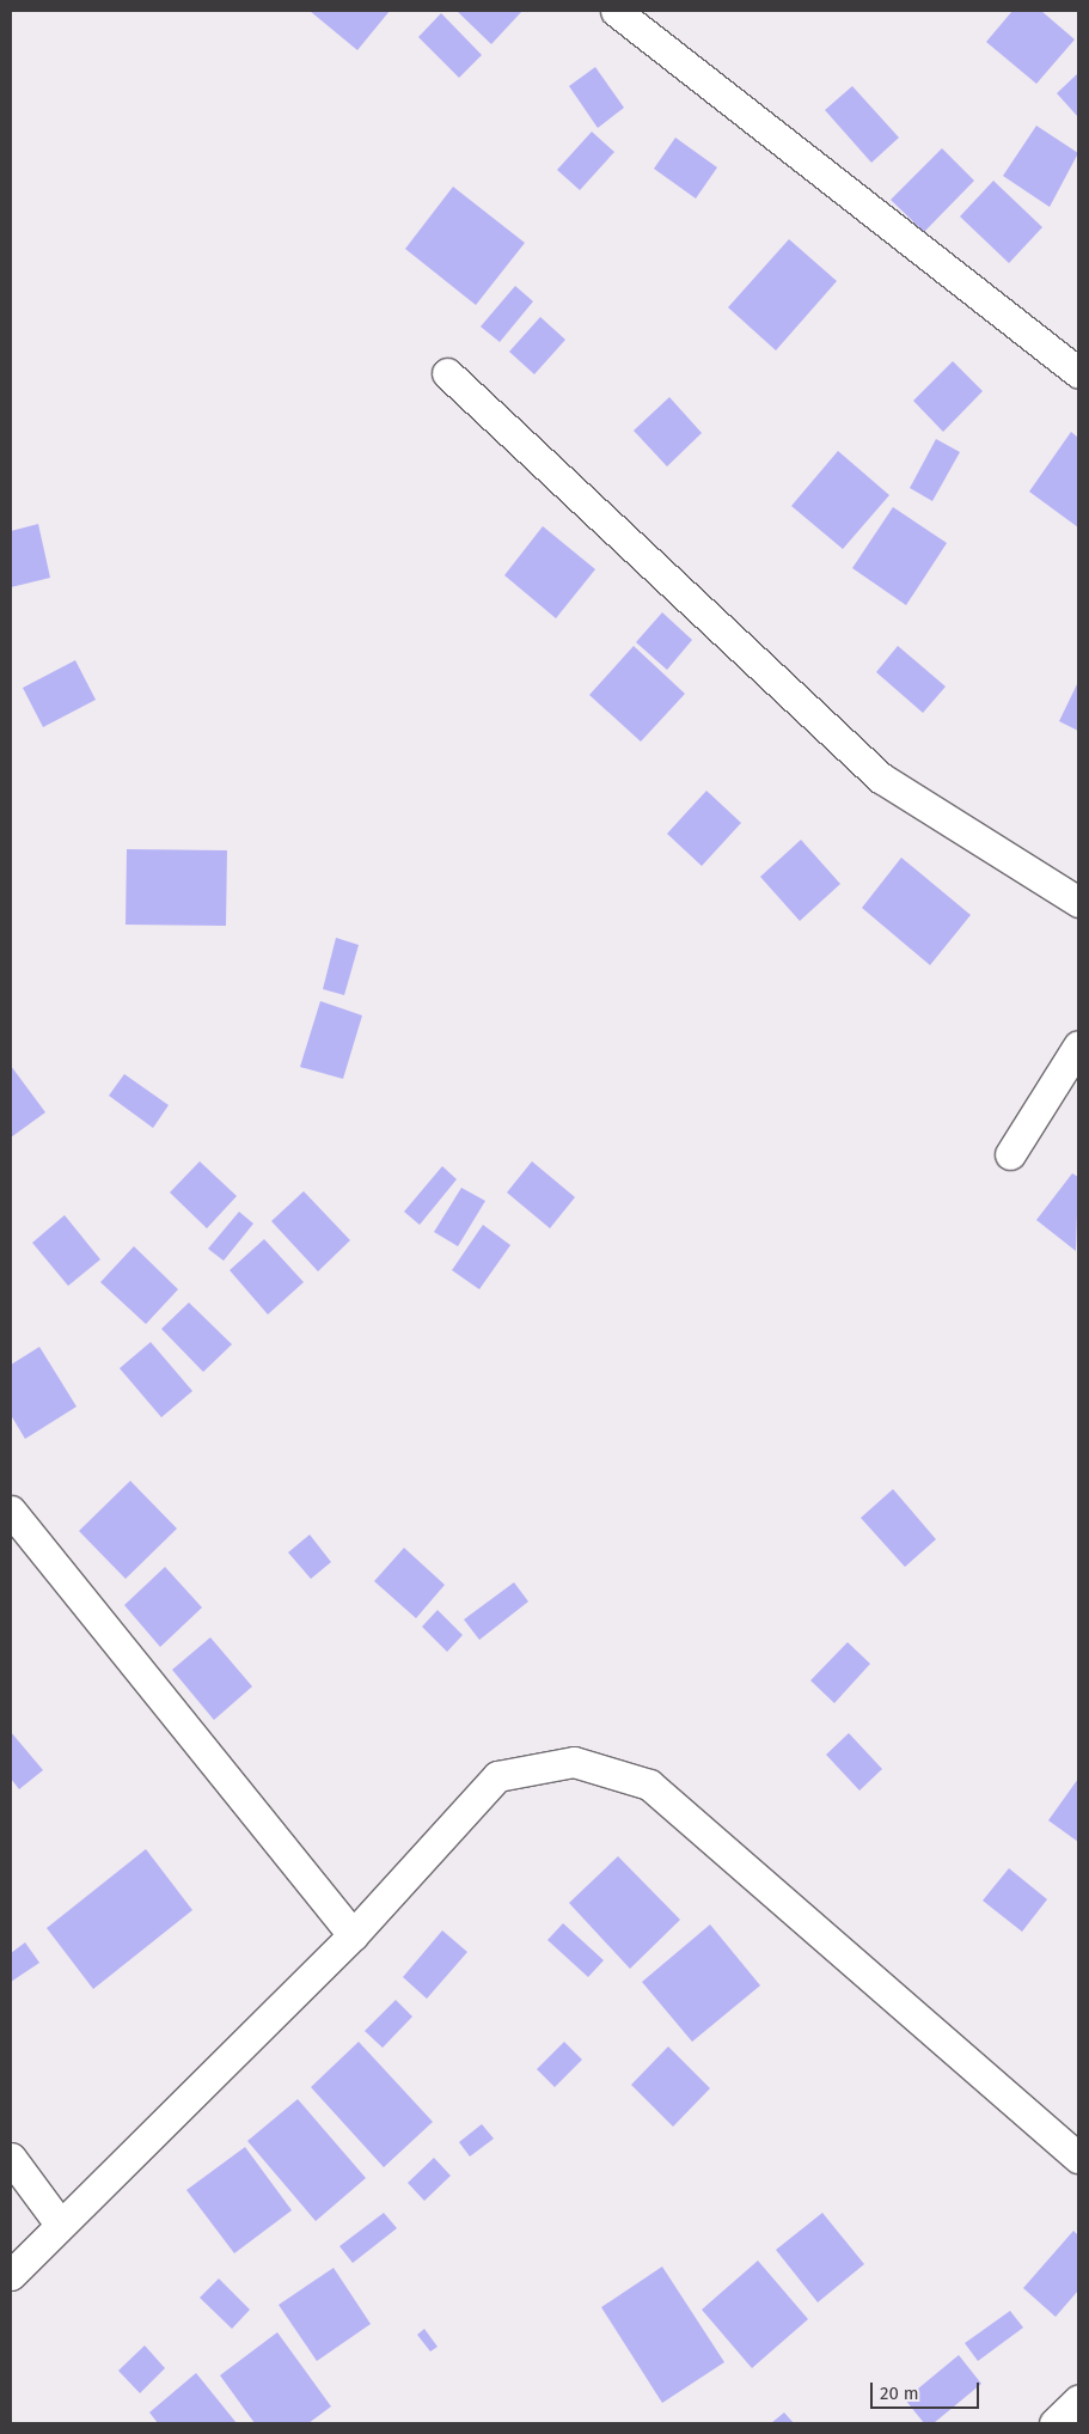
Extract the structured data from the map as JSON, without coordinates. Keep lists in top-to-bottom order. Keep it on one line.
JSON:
{"scale_bar":"20 m"}
